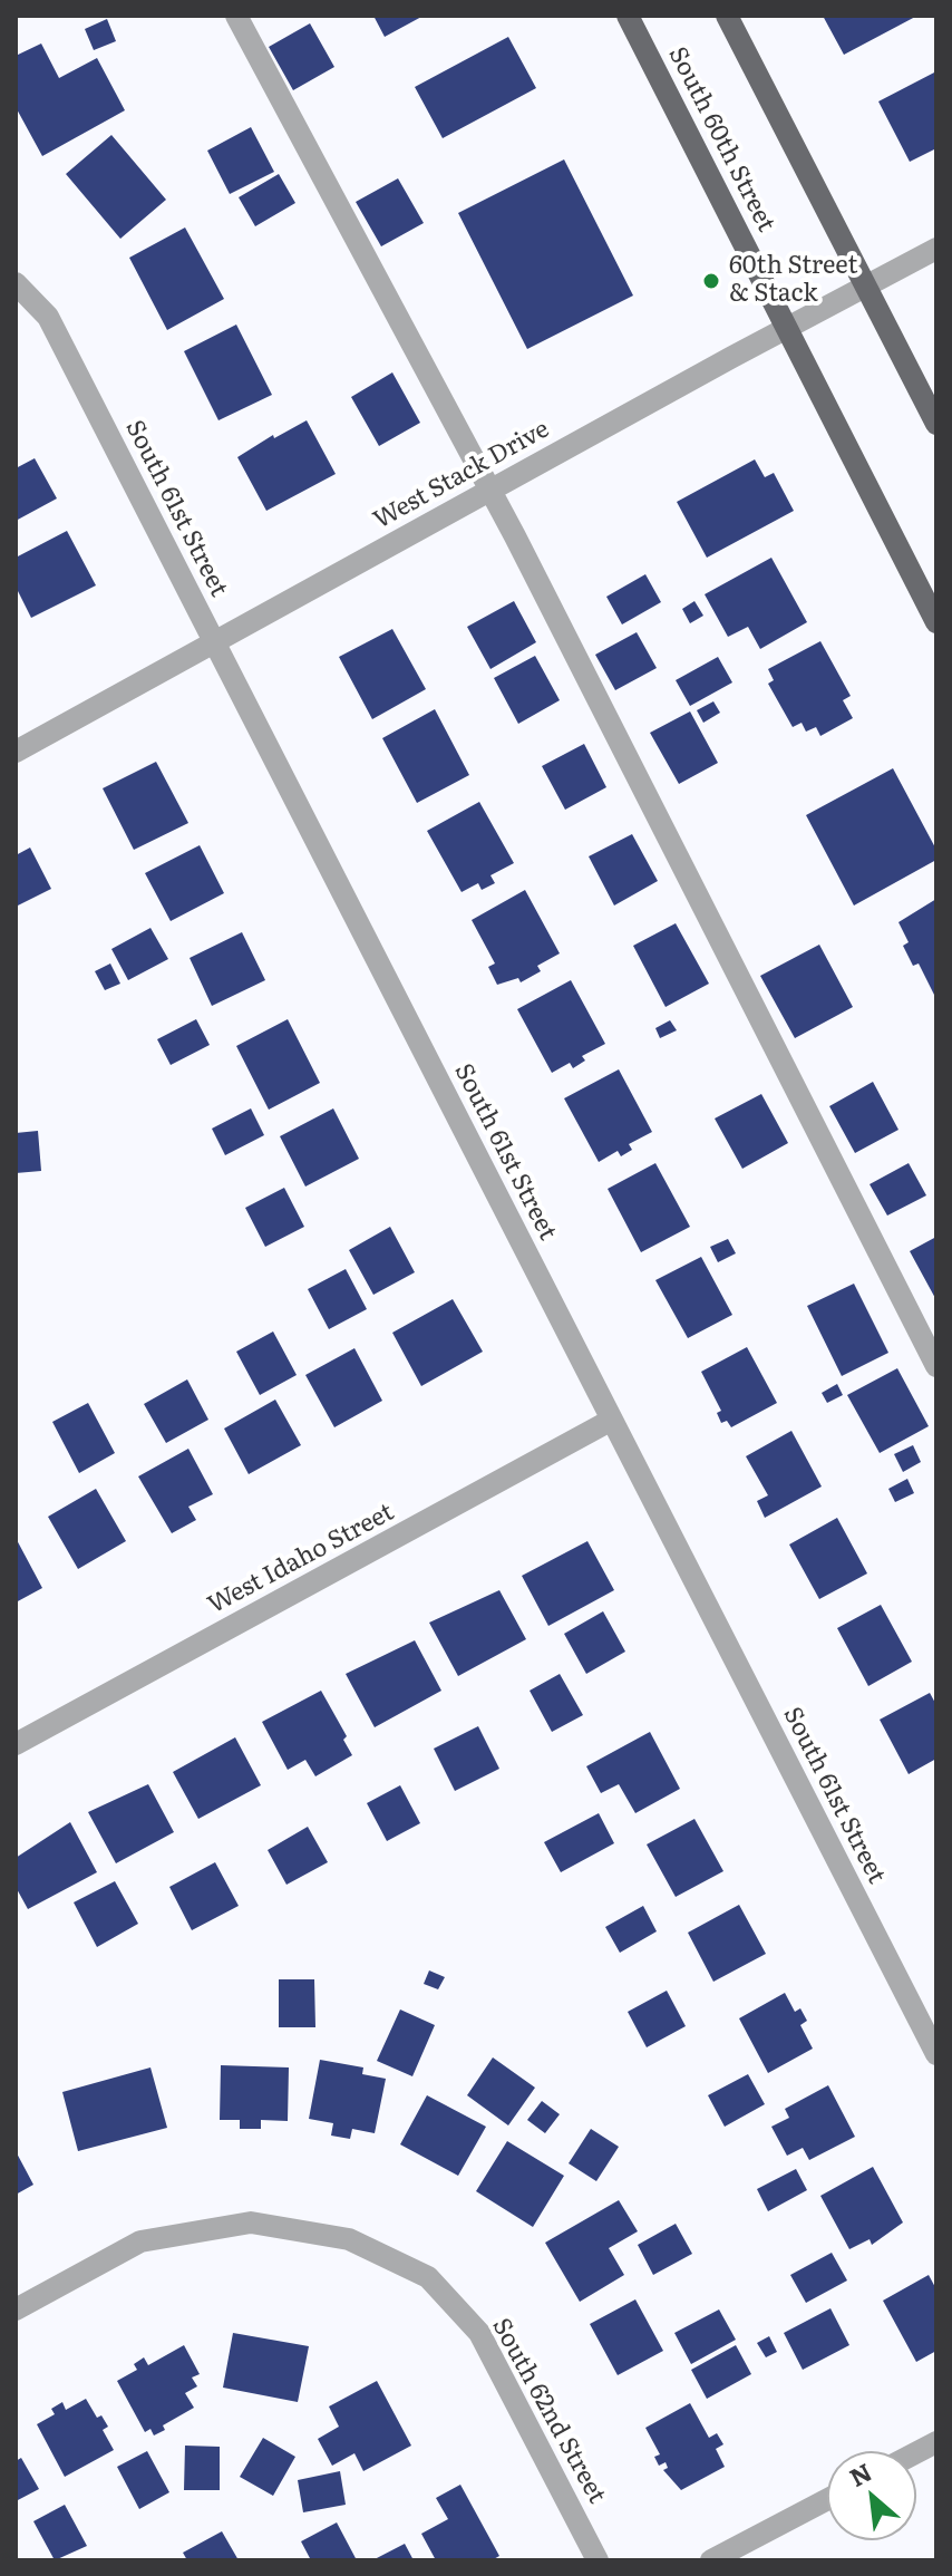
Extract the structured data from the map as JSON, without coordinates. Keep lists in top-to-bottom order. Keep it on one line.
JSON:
{"streets":{"main road":["South 60th Street"],"street":["West Stack Drive","South 61st Street","West Idaho Street","South 62nd Street"]},"crossings":[["South 60th Street","West Stack Drive"],["West Stack Drive","South 61st Street"],["South 61st Street","West Idaho Street"]],"places":["60th Street & Stack"],"north":"top left"}
